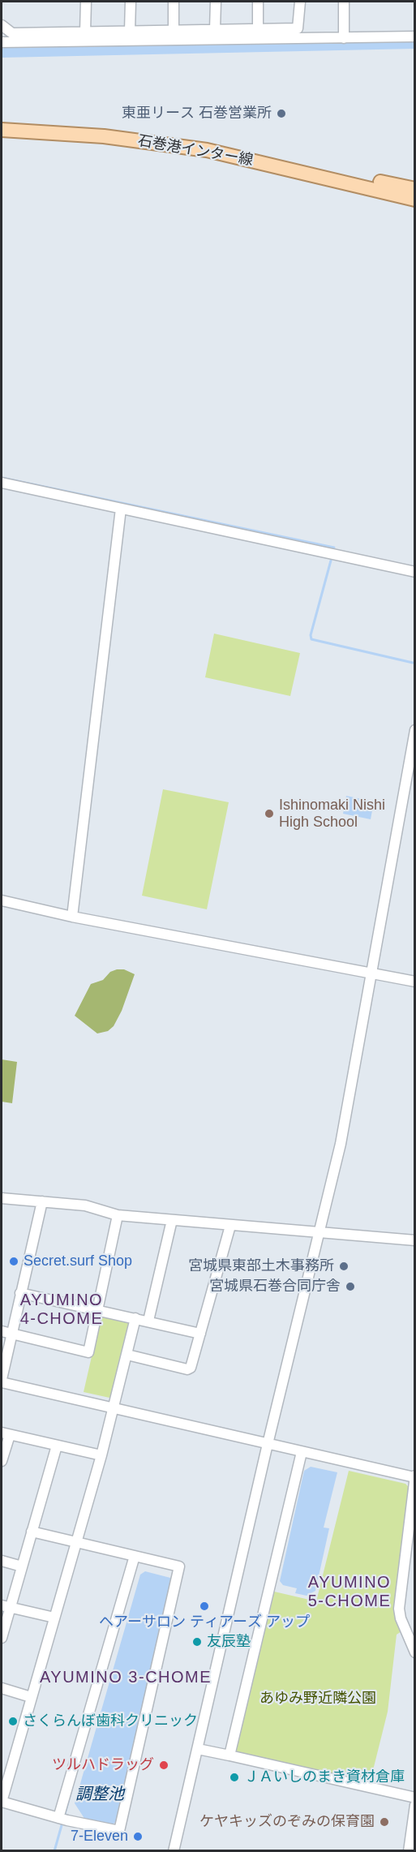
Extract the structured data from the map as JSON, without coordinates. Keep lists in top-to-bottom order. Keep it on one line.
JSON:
{"streets":{"main road":["石巻港インター線"]},"districts":["AYUMINO 4-CHOME","AYUMINO 5-CHOME","AYUMINO 3-CHOME"],"water":["調整池"],"parks":["あゆみ野近隣公園"],"places":["東亜リース 石巻営業所","Ishinomaki Nishi High School","Secret.surf Shop","宮城県東部土木事務所","宮城県石巻合同庁舎","ヘアーサロン ティアーズ アップ","友辰塾","さくらんぼ歯科クリニック","ツルハドラッグ","ＪＡいしのまき資材倉庫","ケヤキッズのぞみの保育園","7-Eleven"]}
